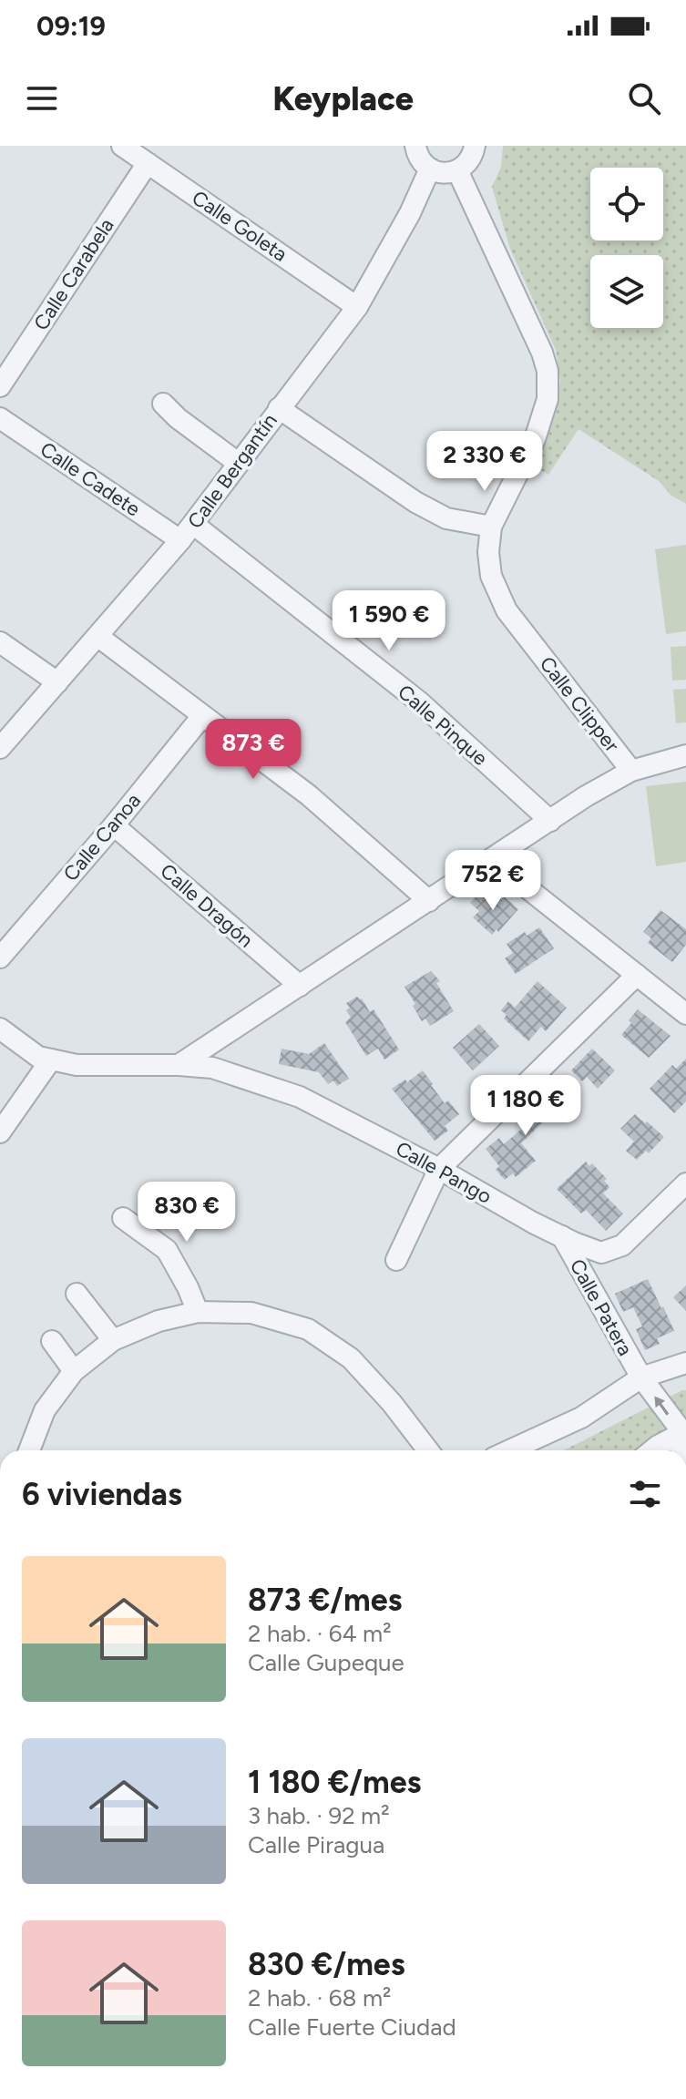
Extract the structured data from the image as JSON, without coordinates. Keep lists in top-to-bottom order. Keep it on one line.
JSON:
{"streets":{"street":["Calle Goleta","Calle Carabela","Calle Bergantín","Calle Cadete","Calle Clipper","Calle Pinque","Calle Canoa","Calle Dragón","Calle Pango","Calle Patera"]},"crossings":[["Calle Goleta","Calle Carabela"],["Calle Goleta","Calle Bergantín"],["Calle Bergantín","Calle Cadete"],["Calle Bergantín","Calle Pinque"],["Calle Clipper","Calle Pinque"],["Calle Clipper","Calle Dragón"],["Calle Clipper","Calle Pango"],["Calle Canoa","Calle Dragón"],["Calle Pango","Calle Patera"]],"page":{"status":"09:19","header":"Keyplace","price":["2 330 €","1 590 €","873 €","752 €","1 180 €","830 €"],"heading":"6 viviendas","list":[{"name":"873 €/mes","note":"2 hab. · 64 m² · Calle Gupeque"},{"name":"1 180 €/mes","note":"3 hab. · 92 m² · Calle Piragua"},{"name":"830 €/mes","note":"2 hab. · 68 m² · Calle Fuerte Ciudad"}]}}
